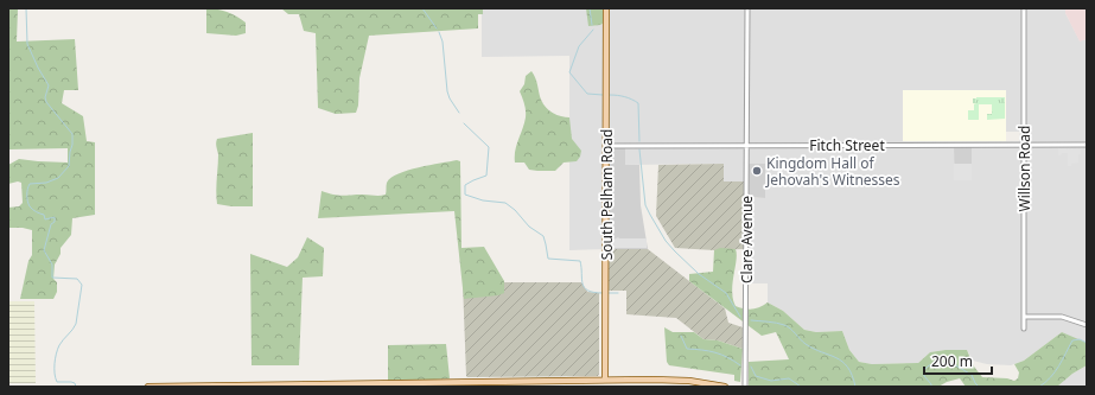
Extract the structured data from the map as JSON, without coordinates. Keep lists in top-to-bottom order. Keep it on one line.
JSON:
{"streets":{"main road":["South Pelham Road"],"street":["Fitch Street","Willson Road","Clare Avenue"]},"crossings":[["Fitch Street","Willson Road"],["Fitch Street","South Pelham Road"],["Fitch Street","Clare Avenue"]],"places":["Kingdom Hall of Jehovah's Witnesses"],"scale_bar":"200 m"}
